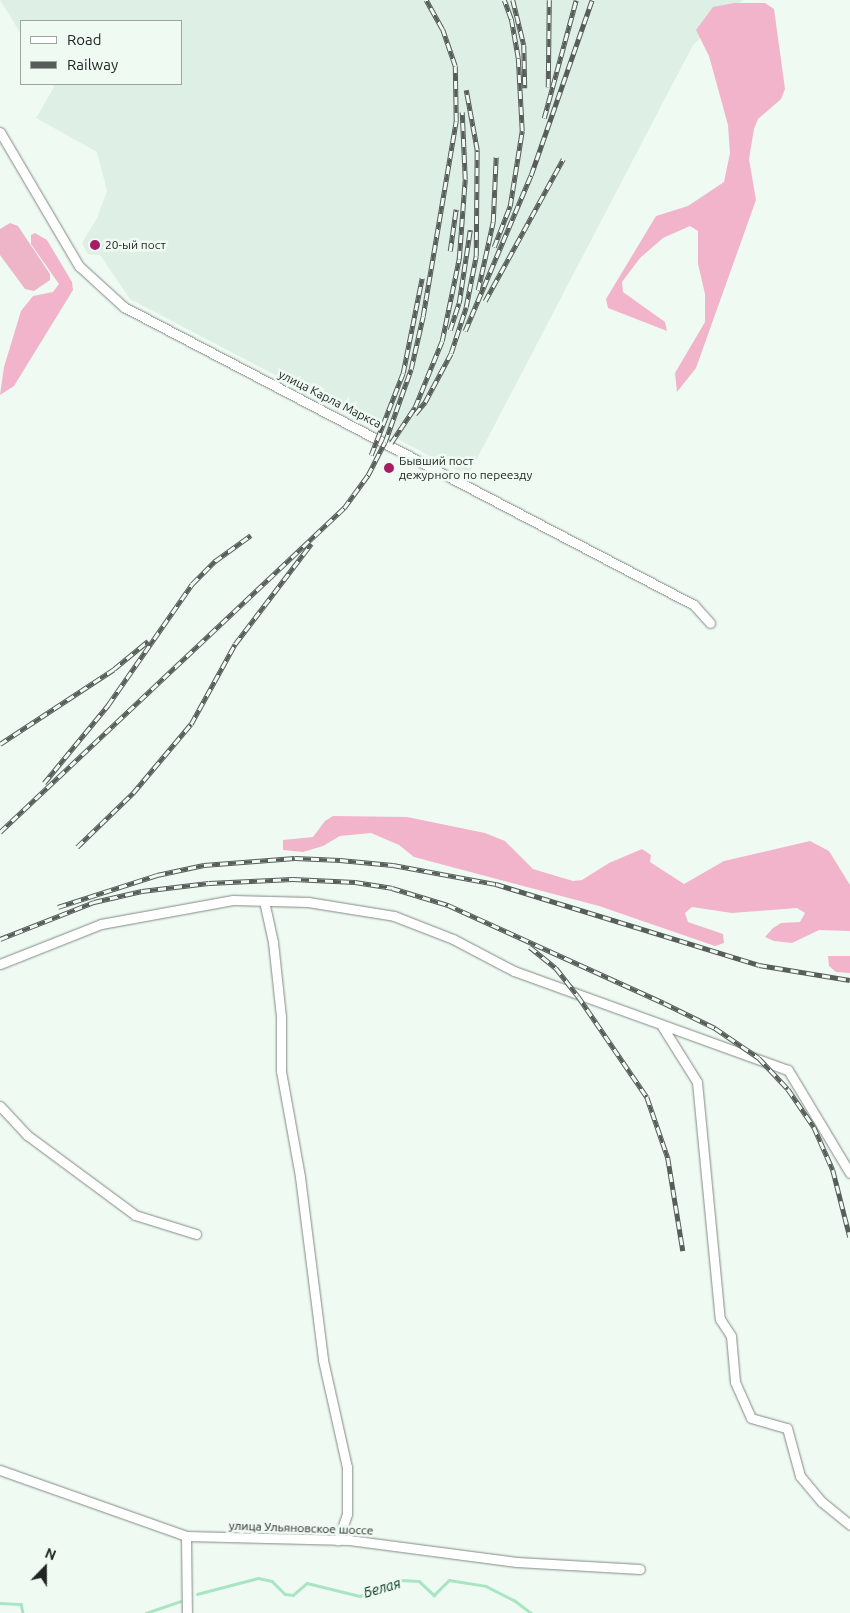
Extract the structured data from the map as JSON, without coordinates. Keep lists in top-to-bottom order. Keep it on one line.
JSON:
{"streets":{"street":["улица Карла Маркса","улица Ульяновское шоссе"]},"water":["Белая"],"places":["20-ый пост","Бывший пост дежурного по переезду"],"legend":["Road","Railway"],"north":"top"}
